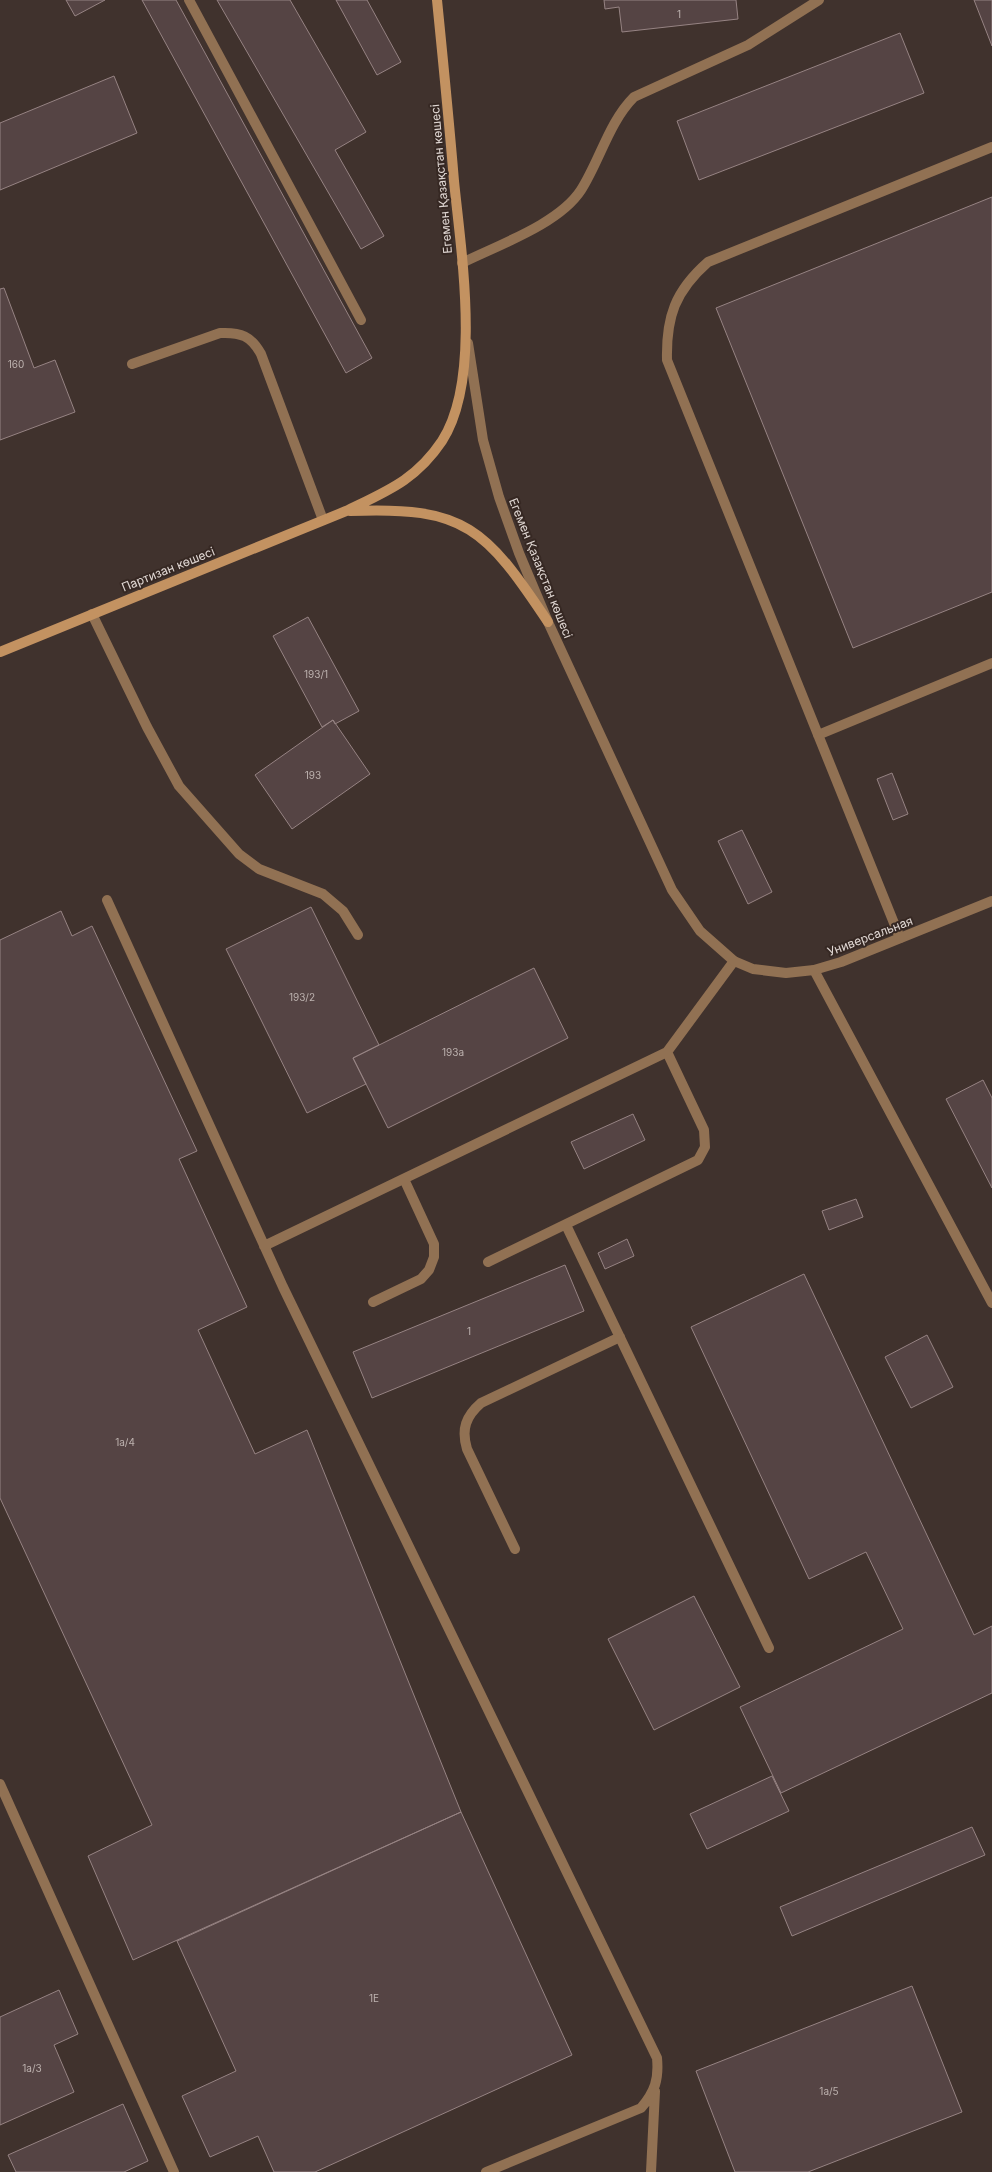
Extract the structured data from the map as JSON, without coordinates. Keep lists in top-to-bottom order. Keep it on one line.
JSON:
{"streets":{"main road":["Егемен Қазақстан көшесі","Партизан көшесі"],"street":["Универсальная"]},"crossings":[["Егемен Қазақстан көшесі","Универсальная"]],"house_numbers":["1","160","193/1","193","193/2","193а","1","1а/4","1Е","1а/3","1а/5"]}
